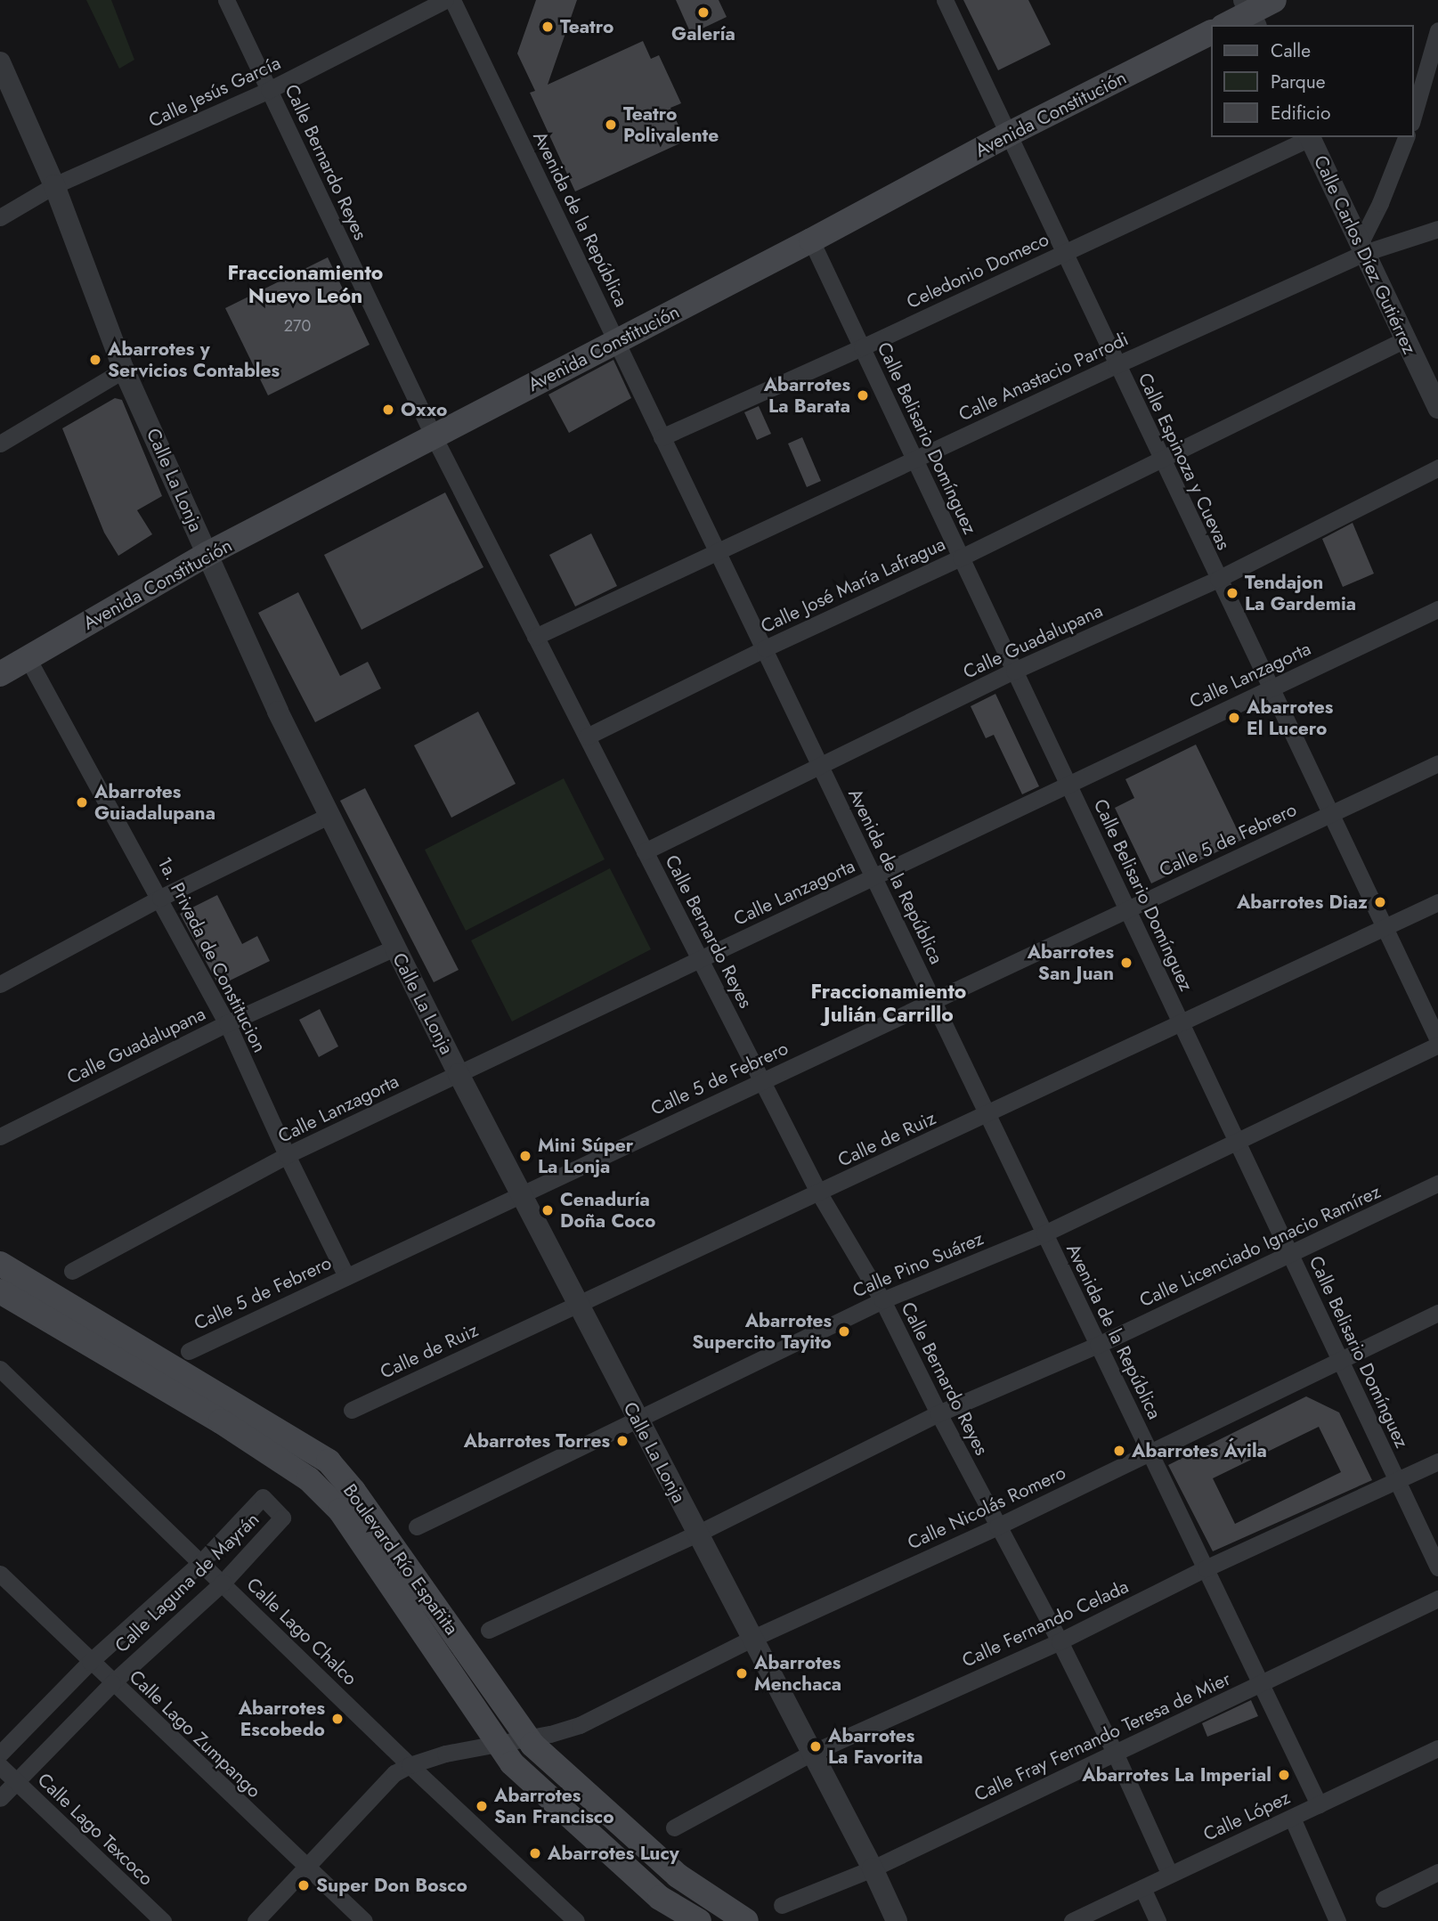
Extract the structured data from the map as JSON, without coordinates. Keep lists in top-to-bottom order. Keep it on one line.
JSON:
{"streets":{"main road":["Avenida Constitución","Boulevard Río Españita"],"street":["Calle Jesús García","Calle Bernardo Reyes","Avenida de la República","Calle Carlos Díez Gutiérrez","Celedonio Domeco","Calle Anastacio Parrodi","Calle Belisario Domínguez","Calle Espinoza y Cuevas","Calle La Lonja","Calle José María Lafragua","Calle Guadalupana","Calle Lanzagorta","Calle 5 de Febrero","1a. Privada de Constitucion","Calle de Ruiz","Calle Licenciado Ignacio Ramírez","Calle Pino Suárez","Calle Nicolás Romero","Calle Laguna de Mayrán","Calle Fernando Celada","Calle Lago Chalco","Calle Lago Zumpango","Calle Fray Fernando Teresa de Mier","Calle López","Calle Lago Texcoco"]},"crossings":[["Calle Jesús García","Calle Bernardo Reyes"],["Calle Jesús García","Calle La Lonja"],["Avenida Constitución","Calle Bernardo Reyes"],["Avenida Constitución","Avenida de la República"],["Avenida Constitución","Calle Belisario Domínguez"],["Avenida Constitución","Calle Espinoza y Cuevas"],["Avenida Constitución","Calle La Lonja"],["Avenida Constitución","1a. Privada de Constitucion"],["Calle Bernardo Reyes","Calle Anastacio Parrodi"],["Calle Bernardo Reyes","Calle José María Lafragua"],["Calle Bernardo Reyes","Calle Guadalupana"],["Calle Bernardo Reyes","Calle Lanzagorta"],["Calle Bernardo Reyes","Calle 5 de Febrero"],["Calle Bernardo Reyes","Calle de Ruiz"],["Calle Bernardo Reyes","Calle Licenciado Ignacio Ramírez"],["Calle Bernardo Reyes","Calle Pino Suárez"],["Calle Bernardo Reyes","Calle Nicolás Romero"],["Calle Bernardo Reyes","Calle Fernando Celada"],["Calle Bernardo Reyes","Calle Fray Fernando Teresa de Mier"],["Calle Bernardo Reyes","Calle López"],["Avenida de la República","Celedonio Domeco"],["Avenida de la República","Calle Anastacio Parrodi"],["Avenida de la República","Calle José María Lafragua"],["Avenida de la República","Calle Guadalupana"],["Avenida de la República","Calle Lanzagorta"],["Avenida de la República","Calle 5 de Febrero"],["Avenida de la República","Calle de Ruiz"],["Avenida de la República","Calle Licenciado Ignacio Ramírez"],["Avenida de la República","Calle Pino Suárez"],["Avenida de la República","Calle Nicolás Romero"],["Avenida de la República","Calle Fernando Celada"],["Avenida de la República","Calle Fray Fernando Teresa de Mier"],["Avenida de la República","Calle López"],["Calle Carlos Díez Gutiérrez","Celedonio Domeco"],["Calle Carlos Díez Gutiérrez","Calle Anastacio Parrodi"],["Calle Carlos Díez Gutiérrez","Calle José María Lafragua"],["Celedonio Domeco","Calle Belisario Domínguez"],["Celedonio Domeco","Calle Espinoza y Cuevas"],["Calle Anastacio Parrodi","Calle Belisario Domínguez"],["Calle Anastacio Parrodi","Calle Espinoza y Cuevas"],["Calle Belisario Domínguez","Calle José María Lafragua"],["Calle Belisario Domínguez","Calle Guadalupana"],["Calle Belisario Domínguez","Calle Lanzagorta"],["Calle Belisario Domínguez","Calle 5 de Febrero"],["Calle Belisario Domínguez","Calle de Ruiz"],["Calle Belisario Domínguez","Calle Licenciado Ignacio Ramírez"],["Calle Belisario Domínguez","Calle Pino Suárez"],["Calle Belisario Domínguez","Calle Nicolás Romero"],["Calle Belisario Domínguez","Calle Fernando Celada"],["Calle Espinoza y Cuevas","Calle José María Lafragua"],["Calle Espinoza y Cuevas","Calle Guadalupana"],["Calle Espinoza y Cuevas","Calle Lanzagorta"],["Calle Espinoza y Cuevas","Calle 5 de Febrero"],["Calle Espinoza y Cuevas","Calle de Ruiz"],["Calle Espinoza y Cuevas","Calle Pino Suárez"],["Calle La Lonja","Calle Guadalupana"],["Calle La Lonja","Calle Lanzagorta"],["Calle La Lonja","Calle 5 de Febrero"],["Calle La Lonja","Calle de Ruiz"],["Calle La Lonja","Calle Licenciado Ignacio Ramírez"],["Calle La Lonja","Calle Pino Suárez"],["Calle La Lonja","Calle Nicolás Romero"],["Calle La Lonja","Calle Fernando Celada"],["Calle La Lonja","Calle Fray Fernando Teresa de Mier"],["Calle Guadalupana","1a. Privada de Constitucion"],["Calle Lanzagorta","1a. Privada de Constitucion"],["Calle 5 de Febrero","1a. Privada de Constitucion"],["Calle Nicolás Romero","Calle Lago Chalco"],["Calle Nicolás Romero","Calle Lago Zumpango"],["Calle Laguna de Mayrán","Calle Lago Chalco"],["Calle Laguna de Mayrán","Calle Lago Zumpango"],["Calle Laguna de Mayrán","Calle Lago Texcoco"]],"districts":["Fraccionamiento Nuevo León","Fraccionamiento Julián Carrillo"],"places":["Galería","Teatro","Teatro Polivalente","Abarrotes y Servicios Contables","Abarrotes La Barata","Oxxo","Tendajon La Gardemia","Abarrotes El Lucero","Abarrotes Guiadalupana","Abarrotes Diaz","Abarrotes San Juan","Mini Súper La Lonja","Cenaduría Doña Coco","Abarrotes Supercito Tayito","Abarrotes Torres","Abarrotes Ávila","Abarrotes Menchaca","Abarrotes Escobedo","Abarrotes La Favorita","Abarrotes La Imperial","Abarrotes San Francisco","Abarrotes Lucy","Super Don Bosco"],"house_numbers":["270"],"legend":["Calle","Parque","Edificio"]}
